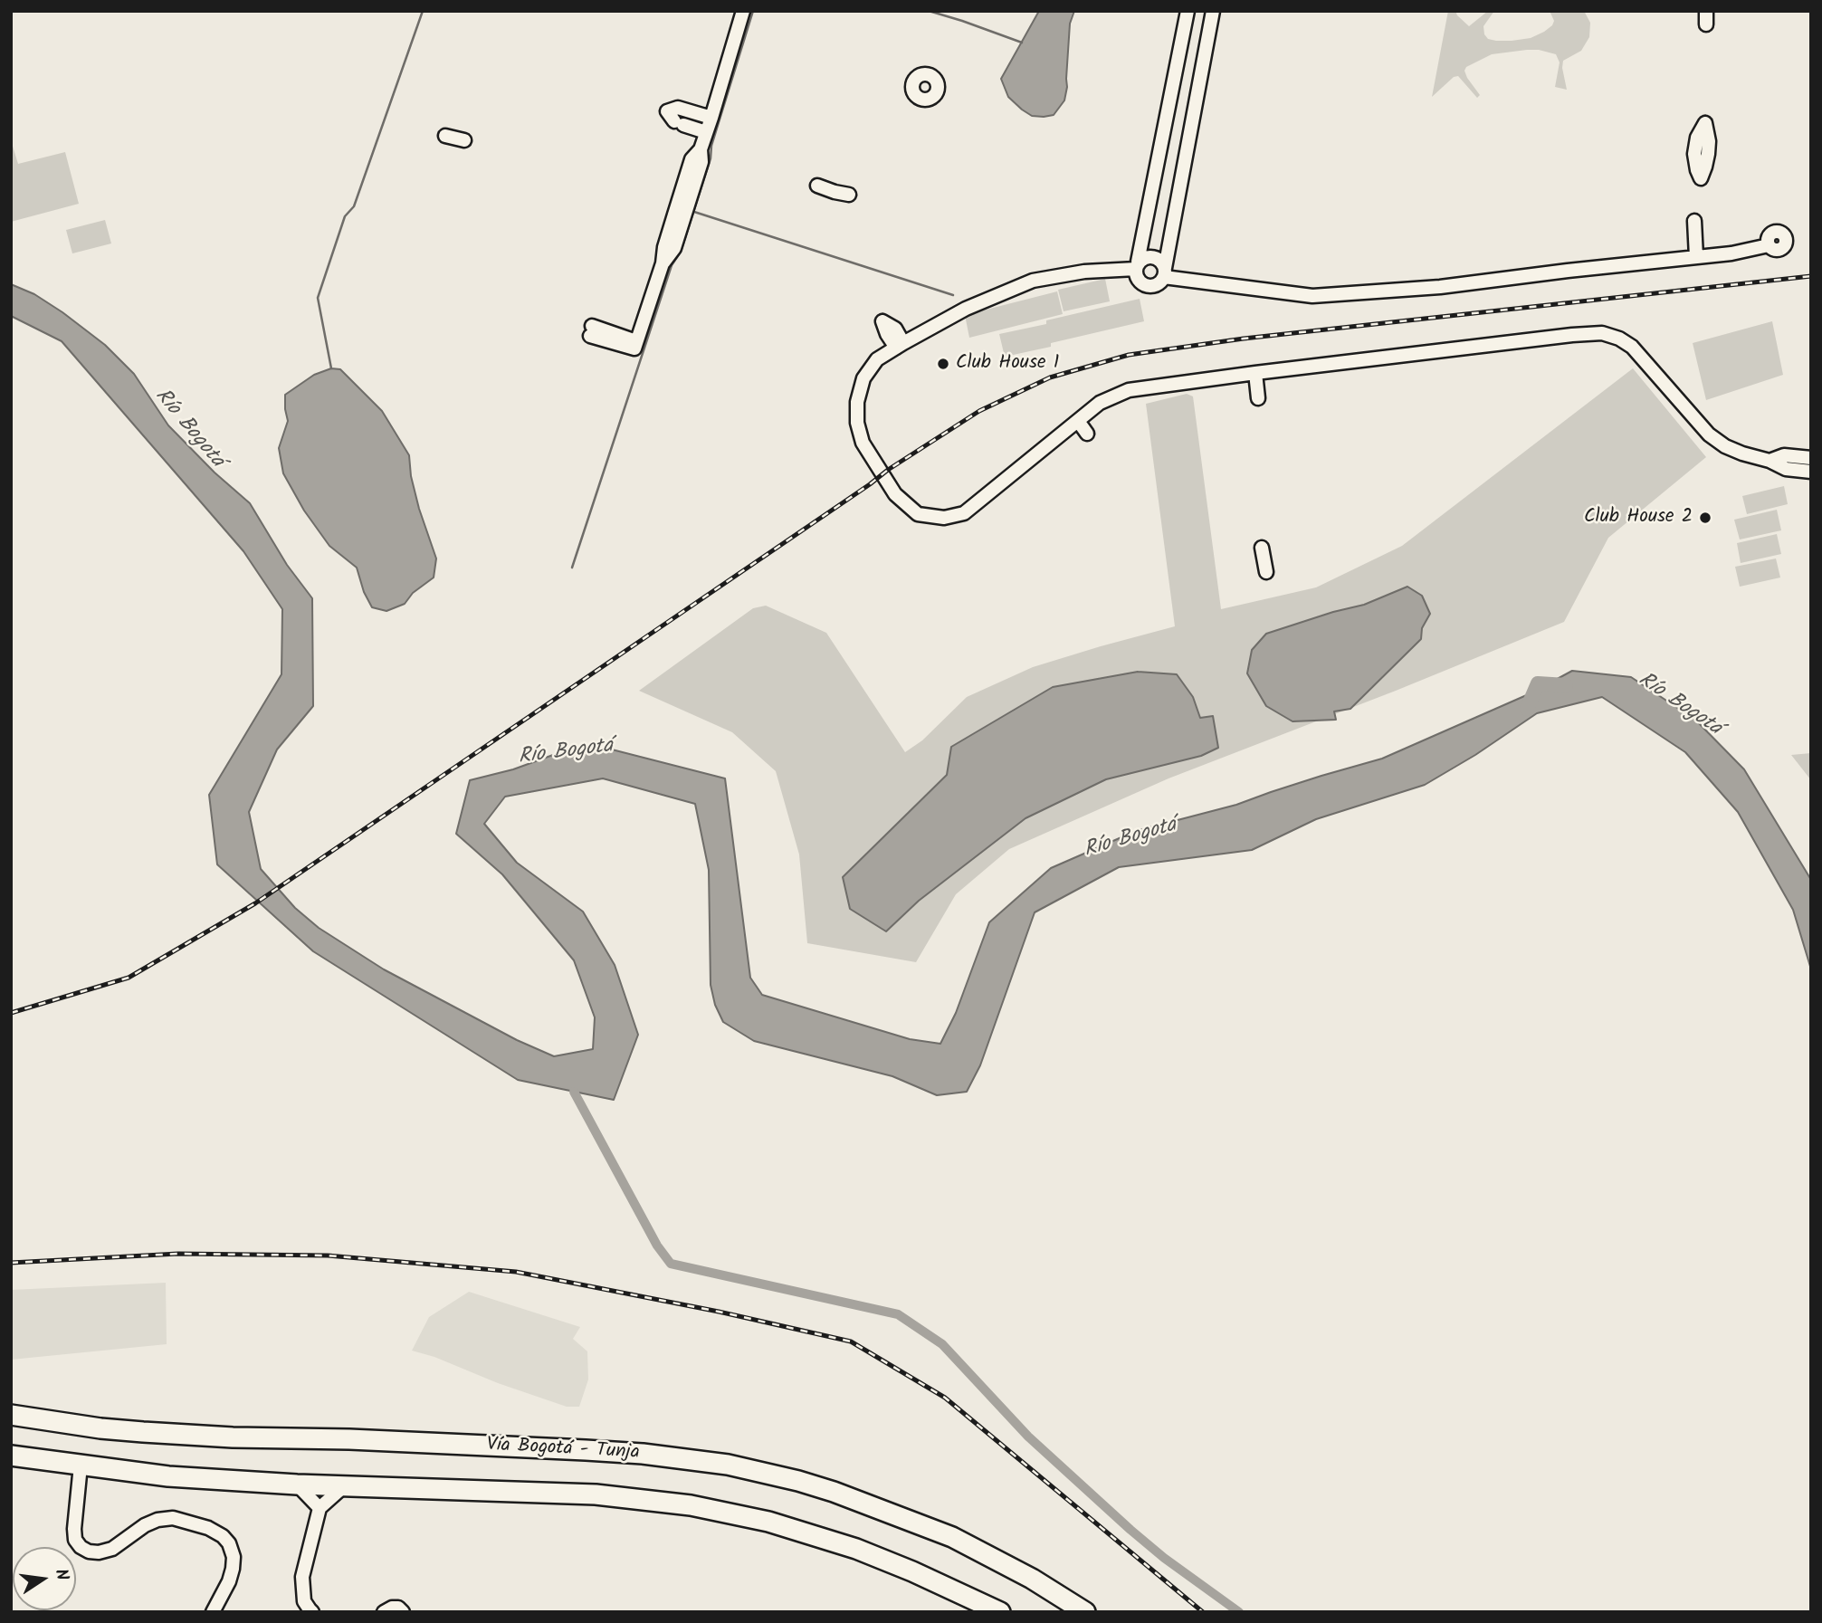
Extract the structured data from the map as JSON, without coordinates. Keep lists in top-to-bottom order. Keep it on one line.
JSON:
{"streets":{"highway":["Vía Bogotá - Tunja"]},"water":["Río Bogotá"],"places":["Club House 1","Club House 2"],"north":"right"}
